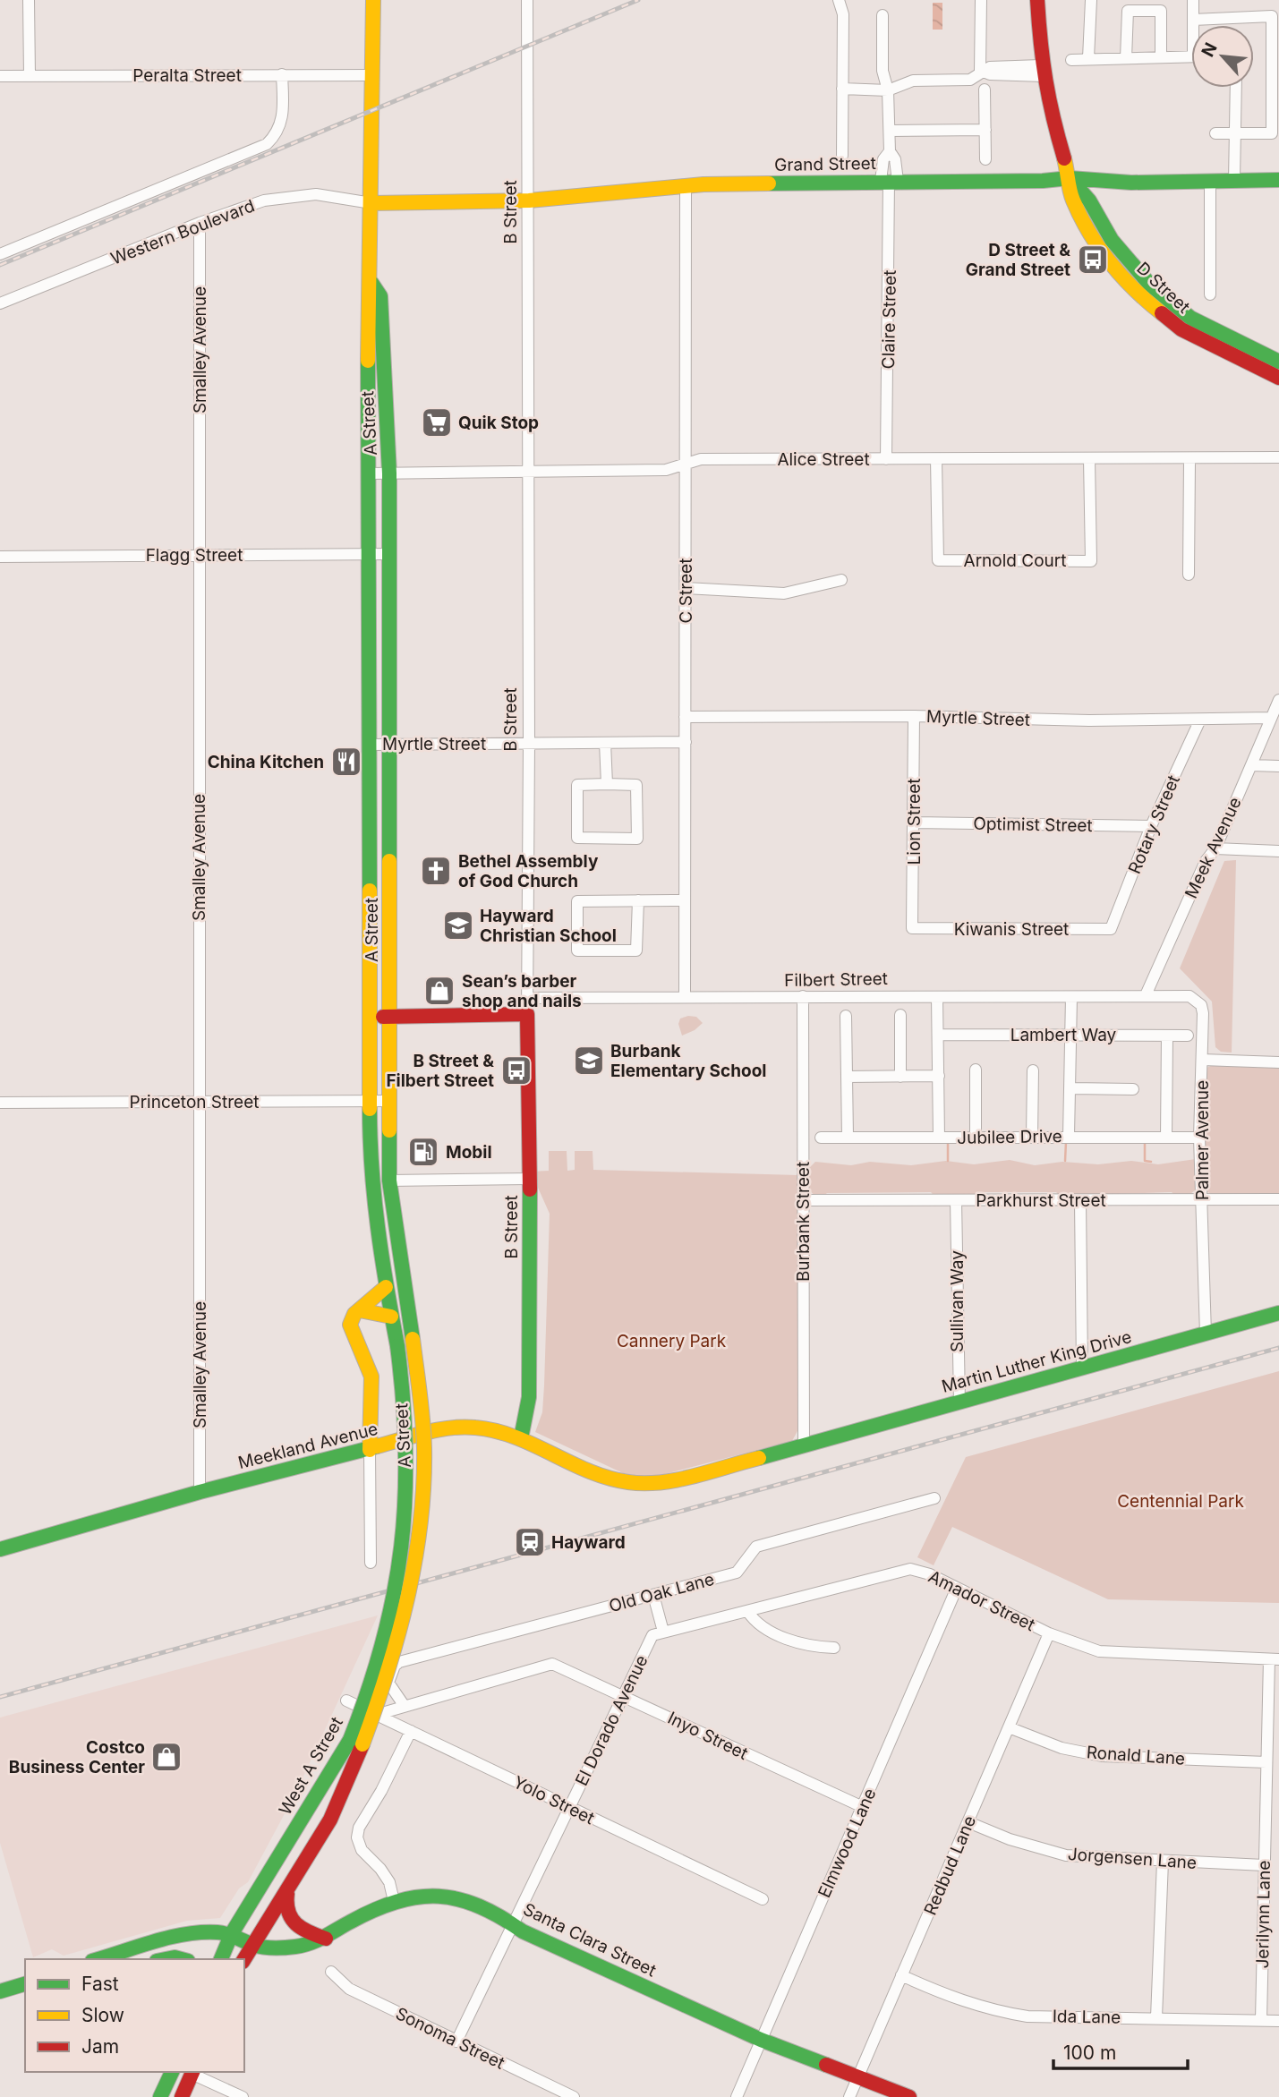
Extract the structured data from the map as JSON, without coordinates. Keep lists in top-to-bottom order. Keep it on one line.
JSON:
{"streets":{"main road":["Grand Street","B Street","D Street","A Street","Martin Luther King Drive","Meekland Avenue","West A Street","Santa Clara Street"],"street":["Peralta Street","Western Boulevard","Claire Street","Smalley Avenue","Alice Street","Flagg Street","Arnold Court","C Street","Myrtle Street","Lion Street","Optimist Street","Rotary Street","Meek Avenue","Kiwanis Street","Filbert Street","Lambert Way","Princeton Street","Jubilee Drive","Palmer Avenue","Parkhurst Street","Burbank Street","Sullivan Way","Old Oak Lane","Amador Street","El Dorado Avenue","Inyo Street","Ronald Lane","Yolo Street","Elmwood Lane","Jorgensen Lane","Redbud Lane","Jerilynn Lane","Ida Lane","Sonoma Street"]},"crossings":[["Peralta Street","A Street"],["Grand Street","B Street"],["Grand Street","Western Boulevard"],["Grand Street","D Street"],["Grand Street","Claire Street"],["Grand Street","A Street"],["Grand Street","C Street"],["B Street","Alice Street"],["B Street","Myrtle Street"],["B Street","Filbert Street"],["B Street","Meekland Avenue"],["Western Boulevard","Smalley Avenue"],["Western Boulevard","A Street"],["Claire Street","Alice Street"],["Smalley Avenue","Flagg Street"],["Smalley Avenue","Princeton Street"],["Smalley Avenue","Meekland Avenue"],["A Street","Alice Street"],["A Street","Flagg Street"],["A Street","Myrtle Street"],["A Street","Princeton Street"],["A Street","Meekland Avenue"],["A Street","West A Street"],["Alice Street","Arnold Court"],["Alice Street","C Street"],["C Street","Myrtle Street"],["C Street","Filbert Street"],["Myrtle Street","Lion Street"],["Myrtle Street","Rotary Street"],["Myrtle Street","Meek Avenue"],["Lion Street","Optimist Street"],["Lion Street","Kiwanis Street"],["Optimist Street","Rotary Street"],["Rotary Street","Kiwanis Street"],["Meek Avenue","Filbert Street"],["Meek Avenue","Palmer Avenue"],["Filbert Street","Palmer Avenue"],["Filbert Street","Burbank Street"],["Jubilee Drive","Palmer Avenue"],["Palmer Avenue","Parkhurst Street"],["Palmer Avenue","Martin Luther King Drive"],["Parkhurst Street","Burbank Street"],["Parkhurst Street","Sullivan Way"],["Burbank Street","Martin Luther King Drive"],["Burbank Street","Meekland Avenue"],["Sullivan Way","Martin Luther King Drive"],["Martin Luther King Drive","Meekland Avenue"],["Old Oak Lane","Yolo Street"],["Amador Street","El Dorado Avenue"],["Amador Street","Elmwood Lane"],["Amador Street","Redbud Lane"],["Amador Street","Jerilynn Lane"],["El Dorado Avenue","Inyo Street"],["El Dorado Avenue","Yolo Street"],["El Dorado Avenue","Santa Clara Street"],["El Dorado Avenue","Sonoma Street"],["Inyo Street","Elmwood Lane"],["Ronald Lane","Redbud Lane"],["Ronald Lane","Jerilynn Lane"],["West A Street","Santa Clara Street"],["Elmwood Lane","Santa Clara Street"],["Jorgensen Lane","Redbud Lane"],["Jorgensen Lane","Jerilynn Lane"],["Redbud Lane","Santa Clara Street"],["Redbud Lane","Ida Lane"],["Jerilynn Lane","Ida Lane"]],"parks":["Cannery Park","Centennial Park"],"places":{"bus stop":["D Street & Grand Street","B Street & Filbert Street"],"supermarket":["Quik Stop"],"restaurant":["China Kitchen"],"church":["Bethel Assembly of God Church"],"school or university":["Hayward Christian School","Burbank Elementary School"],"shop":["Sean’s barber shop and nails","Costco Business Center"],"fuel station":["Mobil"],"station":["Hayward"]},"legend":["Fast","Slow","Jam"],"scale_bar":"100 m","north":"top left"}
